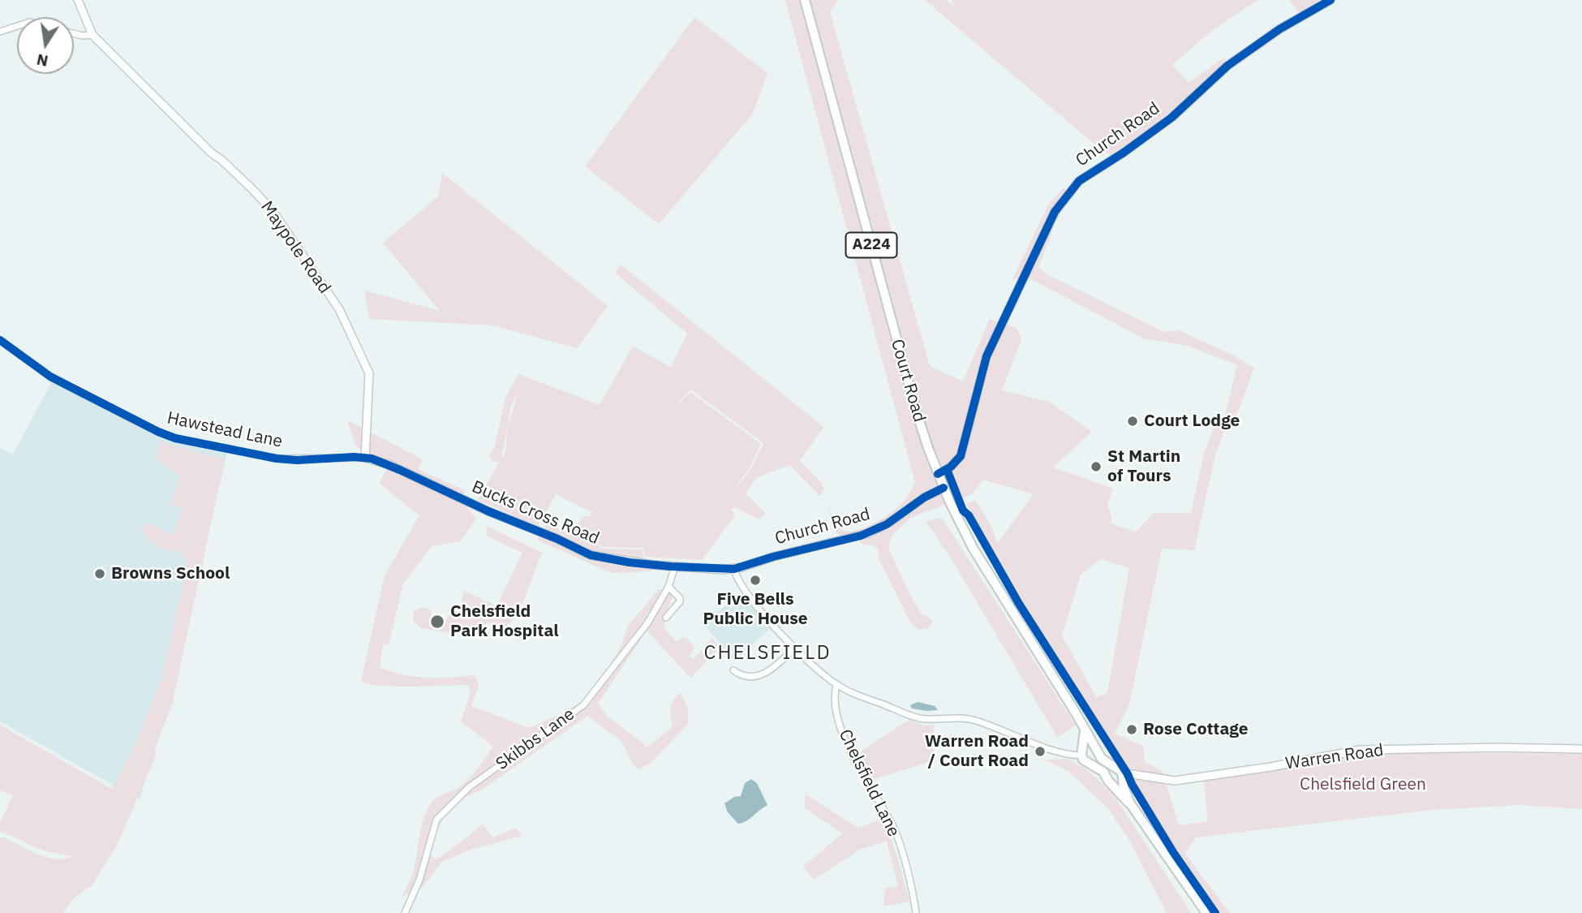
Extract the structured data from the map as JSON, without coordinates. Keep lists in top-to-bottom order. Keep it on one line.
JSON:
{"streets":{"main road":["A224","Court Road"],"street":["Church Road","Maypole Road","Hawstead Lane","Bucks Cross Road","Skibbs Lane","Warren Road","Chelsfield Lane"]},"crossings":[["Church Road","Court Road"],["Church Road","Bucks Cross Road"],["Maypole Road","Hawstead Lane"],["Maypole Road","Bucks Cross Road"],["Court Road","Warren Road"],["Hawstead Lane","Bucks Cross Road"],["Bucks Cross Road","Skibbs Lane"]],"districts":["CHELSFIELD"],"parks":["Chelsfield Green"],"places":["Court Lodge","St Martin of Tours","Browns School","Five Bells Public House","Chelsfield Park Hospital","Rose Cottage","Warren Road / Court Road"],"north":"bottom"}
